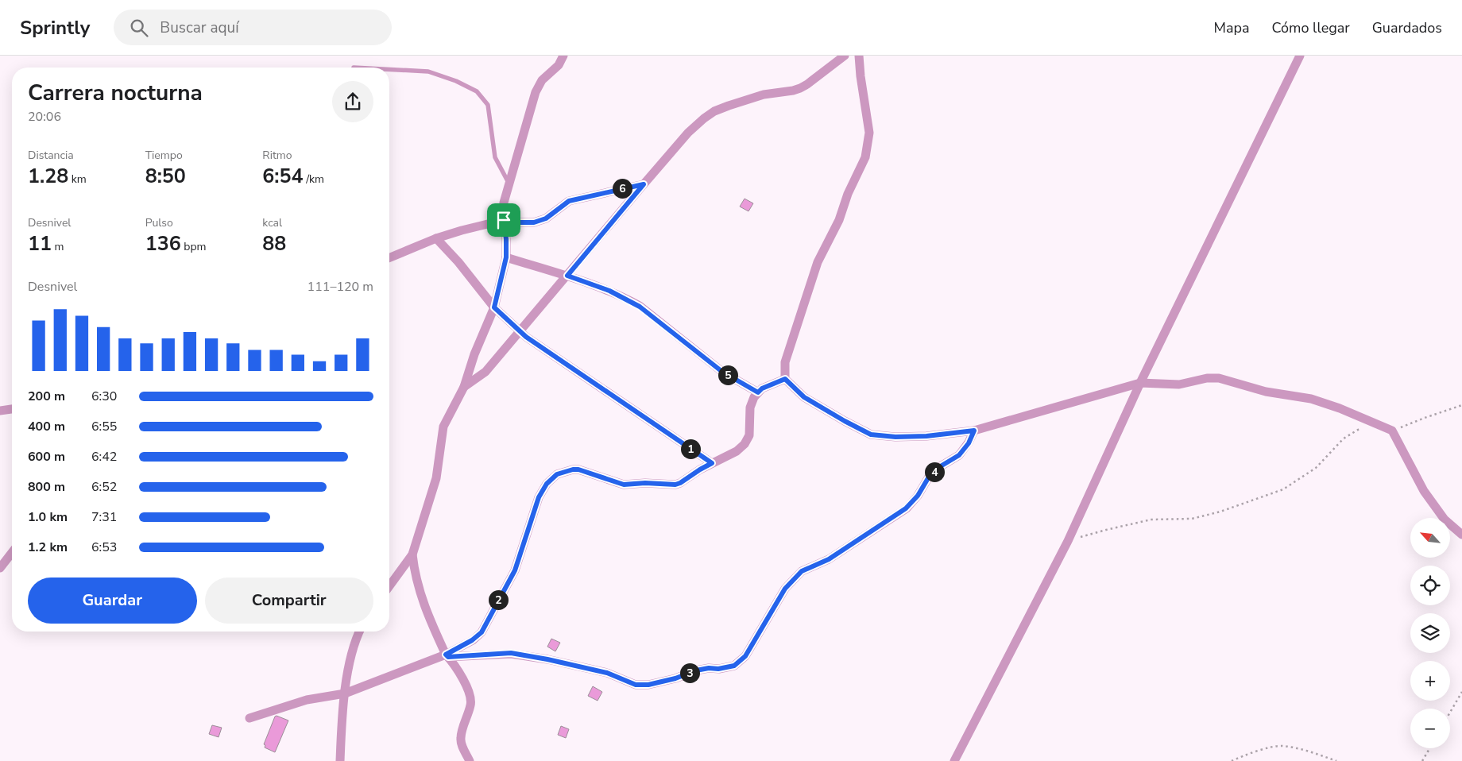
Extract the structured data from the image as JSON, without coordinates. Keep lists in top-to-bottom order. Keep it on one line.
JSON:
{"north":"top left","page":{"header":"Sprintly","search":"Buscar aquí","nav":["Mapa","Cómo llegar","Guardados"],"heading":["Carrera nocturna","20:06"],"stats":[["Distancia","1.28 km"],["Tiempo","8:50"],["Ritmo","6:54 /km"],["Desnivel","11 m"],["Pulso","136 bpm"],["kcal","88"]],"pins":["6","5","1","4","2","3"],"chart":["Desnivel","111–120 m"],"list":[{"name":"200 m","note":"6:30"},{"name":"400 m","note":"6:55"},{"name":"600 m","note":"6:42"},{"name":"800 m","note":"6:52"},{"name":"1.0 km","note":"7:31"},{"name":"1.2 km","note":"6:53"}],"map_buttons":["+","−"],"buttons":["Guardar","Compartir"]}}
